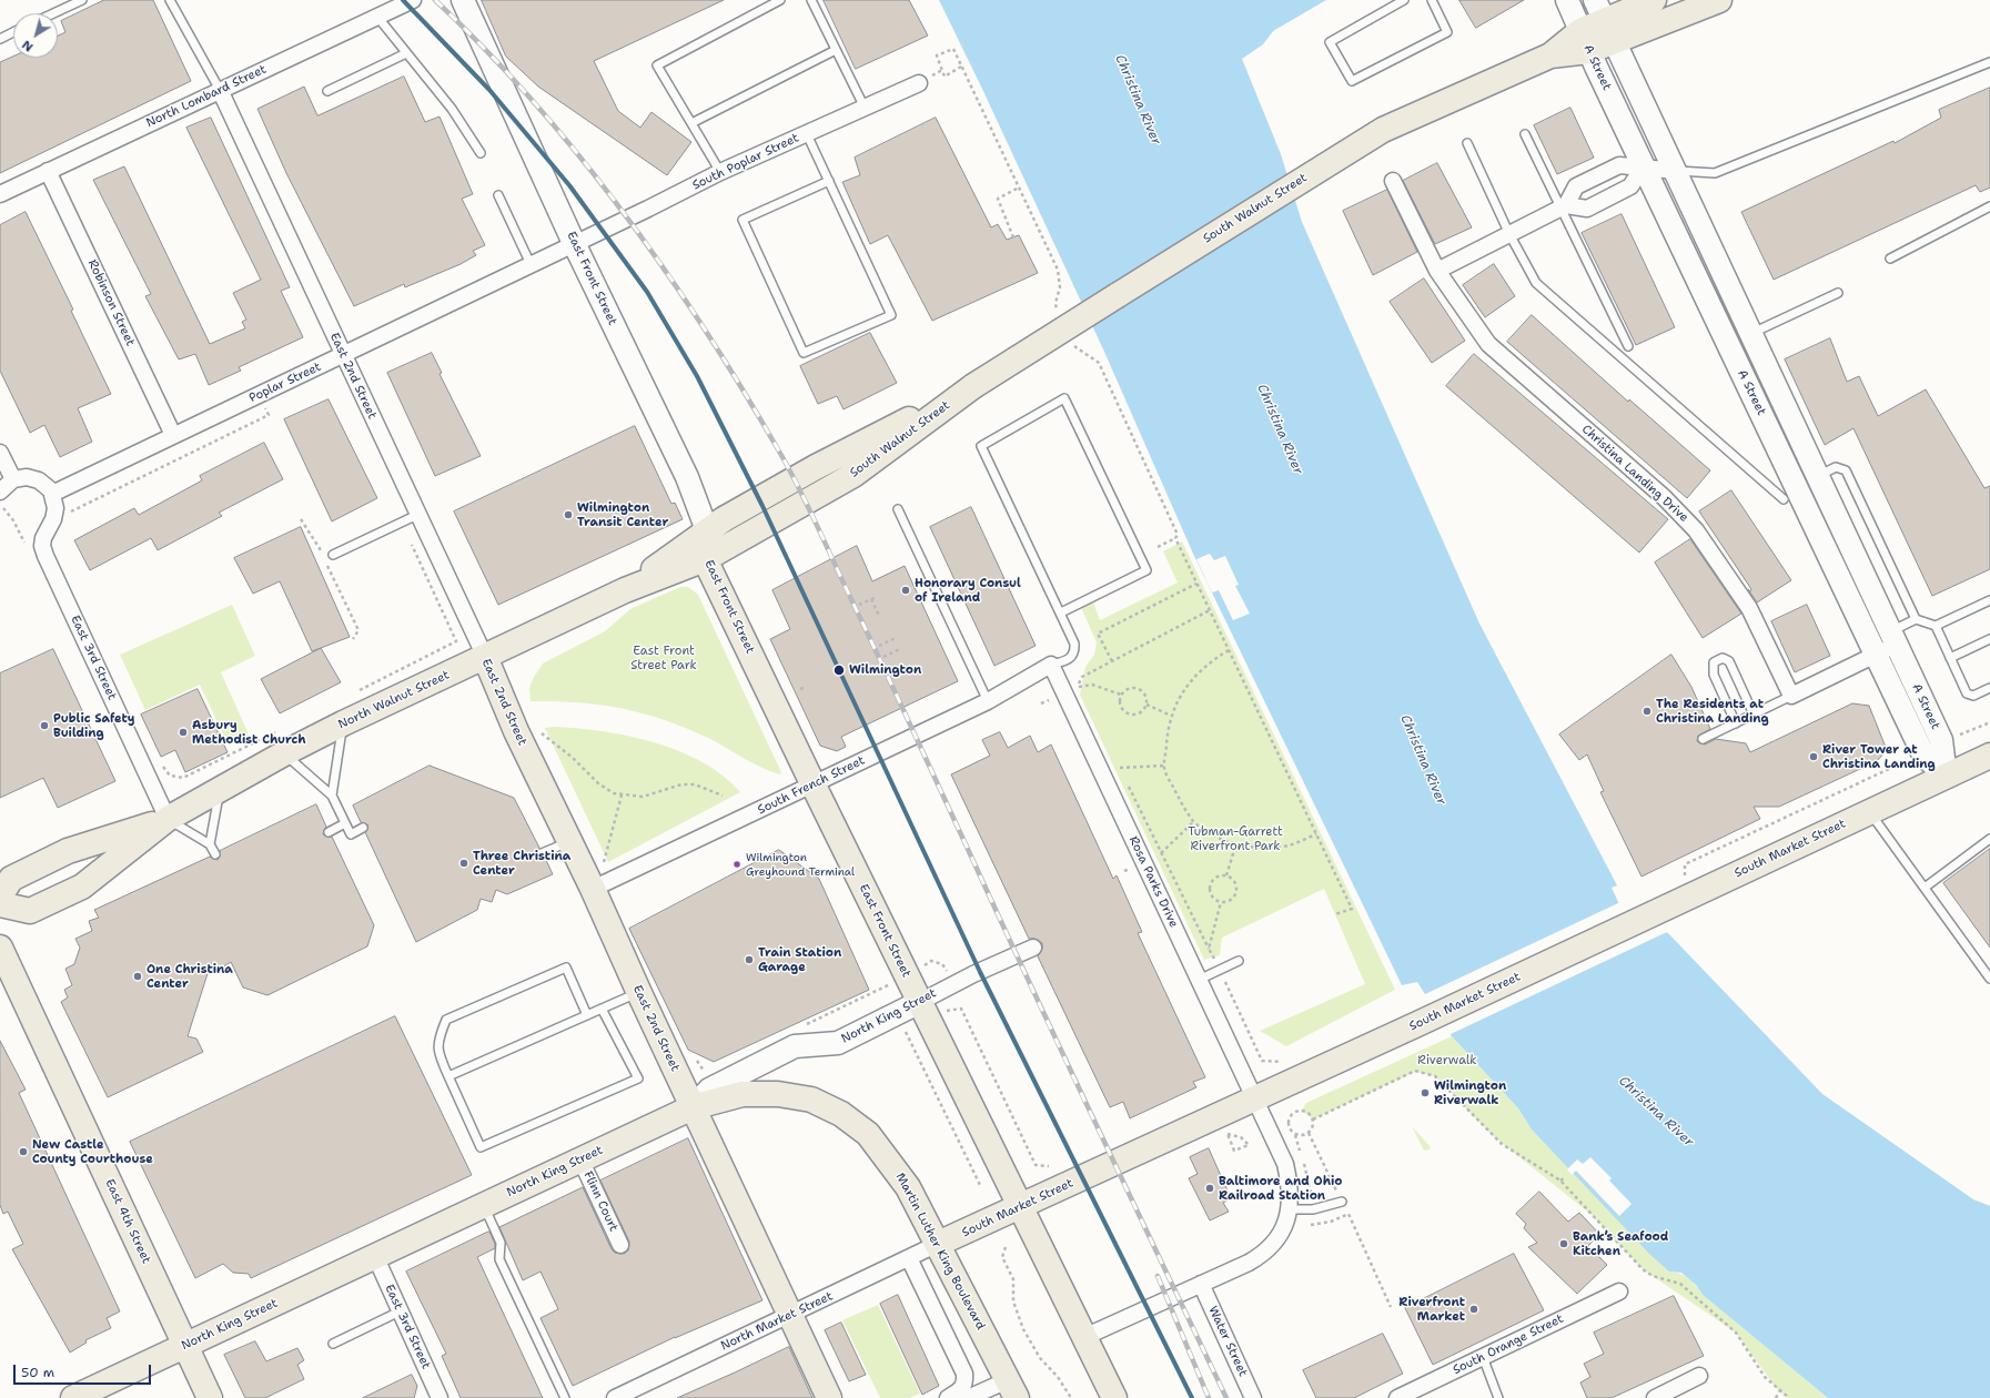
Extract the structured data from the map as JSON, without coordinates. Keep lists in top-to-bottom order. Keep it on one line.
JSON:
{"streets":{"main road":["South Walnut Street","East Front Street","East 2nd Street","North Walnut Street","South Market Street","North King Street","East 4th Street","Martin Luther King Boulevard"],"street":["A Street","North Lombard Street","South Poplar Street","Robinson Street","Poplar Street","Christina Landing Drive","East 3rd Street","South French Street","Rosa Parks Drive","Flinn Court","North Market Street","Water Street","South Orange Street"]},"crossings":[["A Street","South Walnut Street"],["A Street","South Market Street"],["North Lombard Street","Robinson Street"],["North Lombard Street","East 2nd Street"],["South Poplar Street","East Front Street"],["South Poplar Street","Poplar Street"],["South Walnut Street","North Walnut Street"],["East Front Street","Poplar Street"],["East Front Street","North Walnut Street"],["East Front Street","South French Street"],["East Front Street","South Market Street"],["East Front Street","North King Street"],["Robinson Street","Poplar Street"],["East 2nd Street","Poplar Street"],["East 2nd Street","North Walnut Street"],["East 2nd Street","South French Street"],["East 2nd Street","North King Street"],["East 2nd Street","Martin Luther King Boulevard"],["East 2nd Street","North Market Street"],["Poplar Street","East 3rd Street"],["East 3rd Street","North Walnut Street"],["East 3rd Street","North King Street"],["South French Street","Rosa Parks Drive"],["South Market Street","Rosa Parks Drive"],["South Market Street","Martin Luther King Boulevard"],["South Market Street","North Market Street"],["Rosa Parks Drive","Water Street"],["North King Street","Flinn Court"],["North King Street","East 4th Street"],["North King Street","Martin Luther King Boulevard"],["Martin Luther King Boulevard","North Market Street"]],"water":["Christina River"],"parks":["East Front Street Park","Tubman-Garrett Riverfront Park","Riverwalk"],"places":["Wilmington Transit Center","Honorary Consul of Ireland","Wilmington","The Residents at Christina Landing","Public Safety Building","Asbury Methodist Church","River Tower at Christina Landing","Three Christina Center","Wilmington Greyhound Terminal","Train Station Garage","One Christina Center","Wilmington Riverwalk","New Castle County Courthouse","Baltimore and Ohio Railroad Station","Bank’s Seafood Kitchen","Riverfront Market"],"scale_bar":"50 m","north":"bottom left"}
